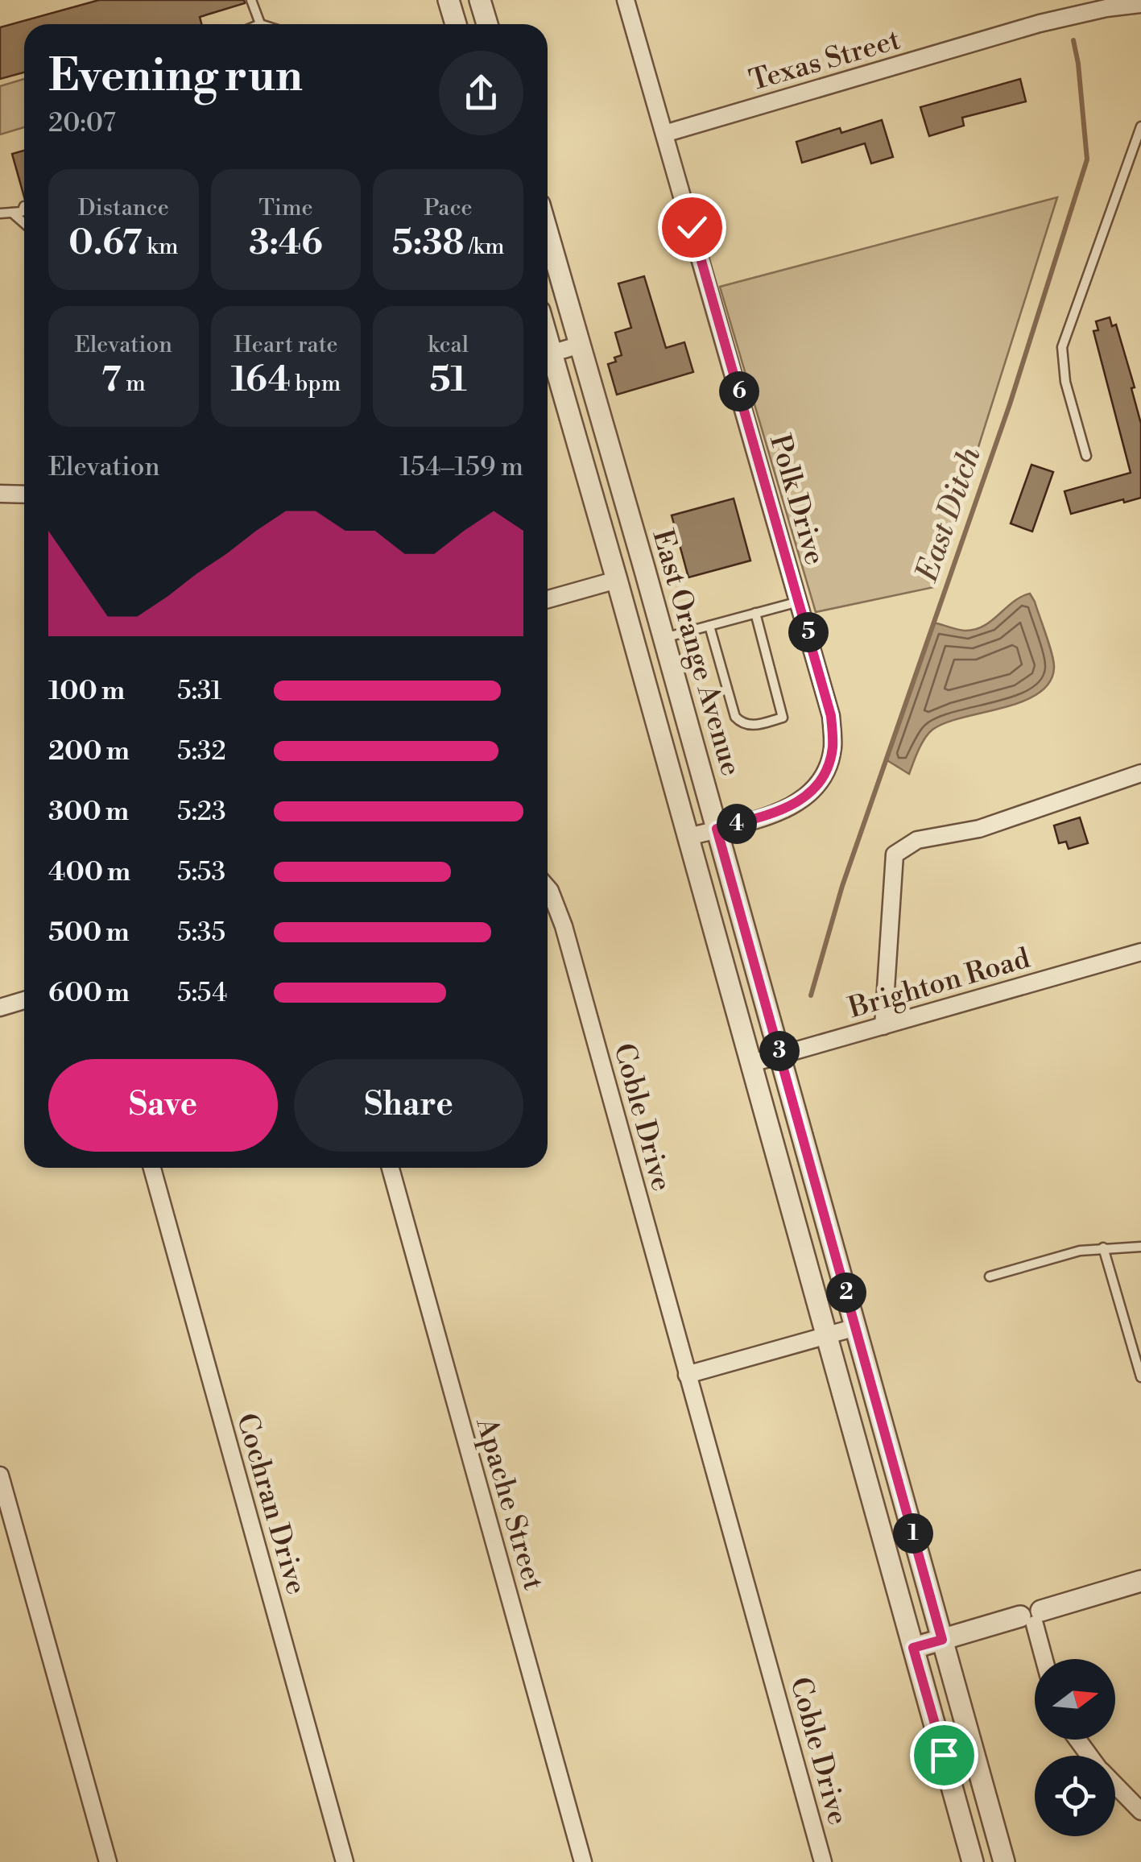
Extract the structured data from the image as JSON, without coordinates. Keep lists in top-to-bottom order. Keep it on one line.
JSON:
{"streets":{"street":["Texas Street","Polk Drive","East Orange Avenue","Brighton Road","Coble Drive","Cochran Drive","Apache Street"]},"crossings":[["Texas Street","Polk Drive"],["Polk Drive","East Orange Avenue"],["East Orange Avenue","Brighton Road"]],"water":["East Ditch"],"north":"right","page":{"heading":["Evening run","20:07"],"stats":[["Distance","0.67 km"],["Time","3:46"],["Pace","5:38 /km"],["Elevation","7 m"],["Heart rate","164 bpm"],["kcal","51"]],"pins":["6","5","4","3","2","1"],"chart":["Elevation","154–159 m"],"list":[{"name":"100 m","note":"5:31"},{"name":"200 m","note":"5:32"},{"name":"300 m","note":"5:23"},{"name":"400 m","note":"5:53"},{"name":"500 m","note":"5:35"},{"name":"600 m","note":"5:54"}],"buttons":["Save","Share"]}}
